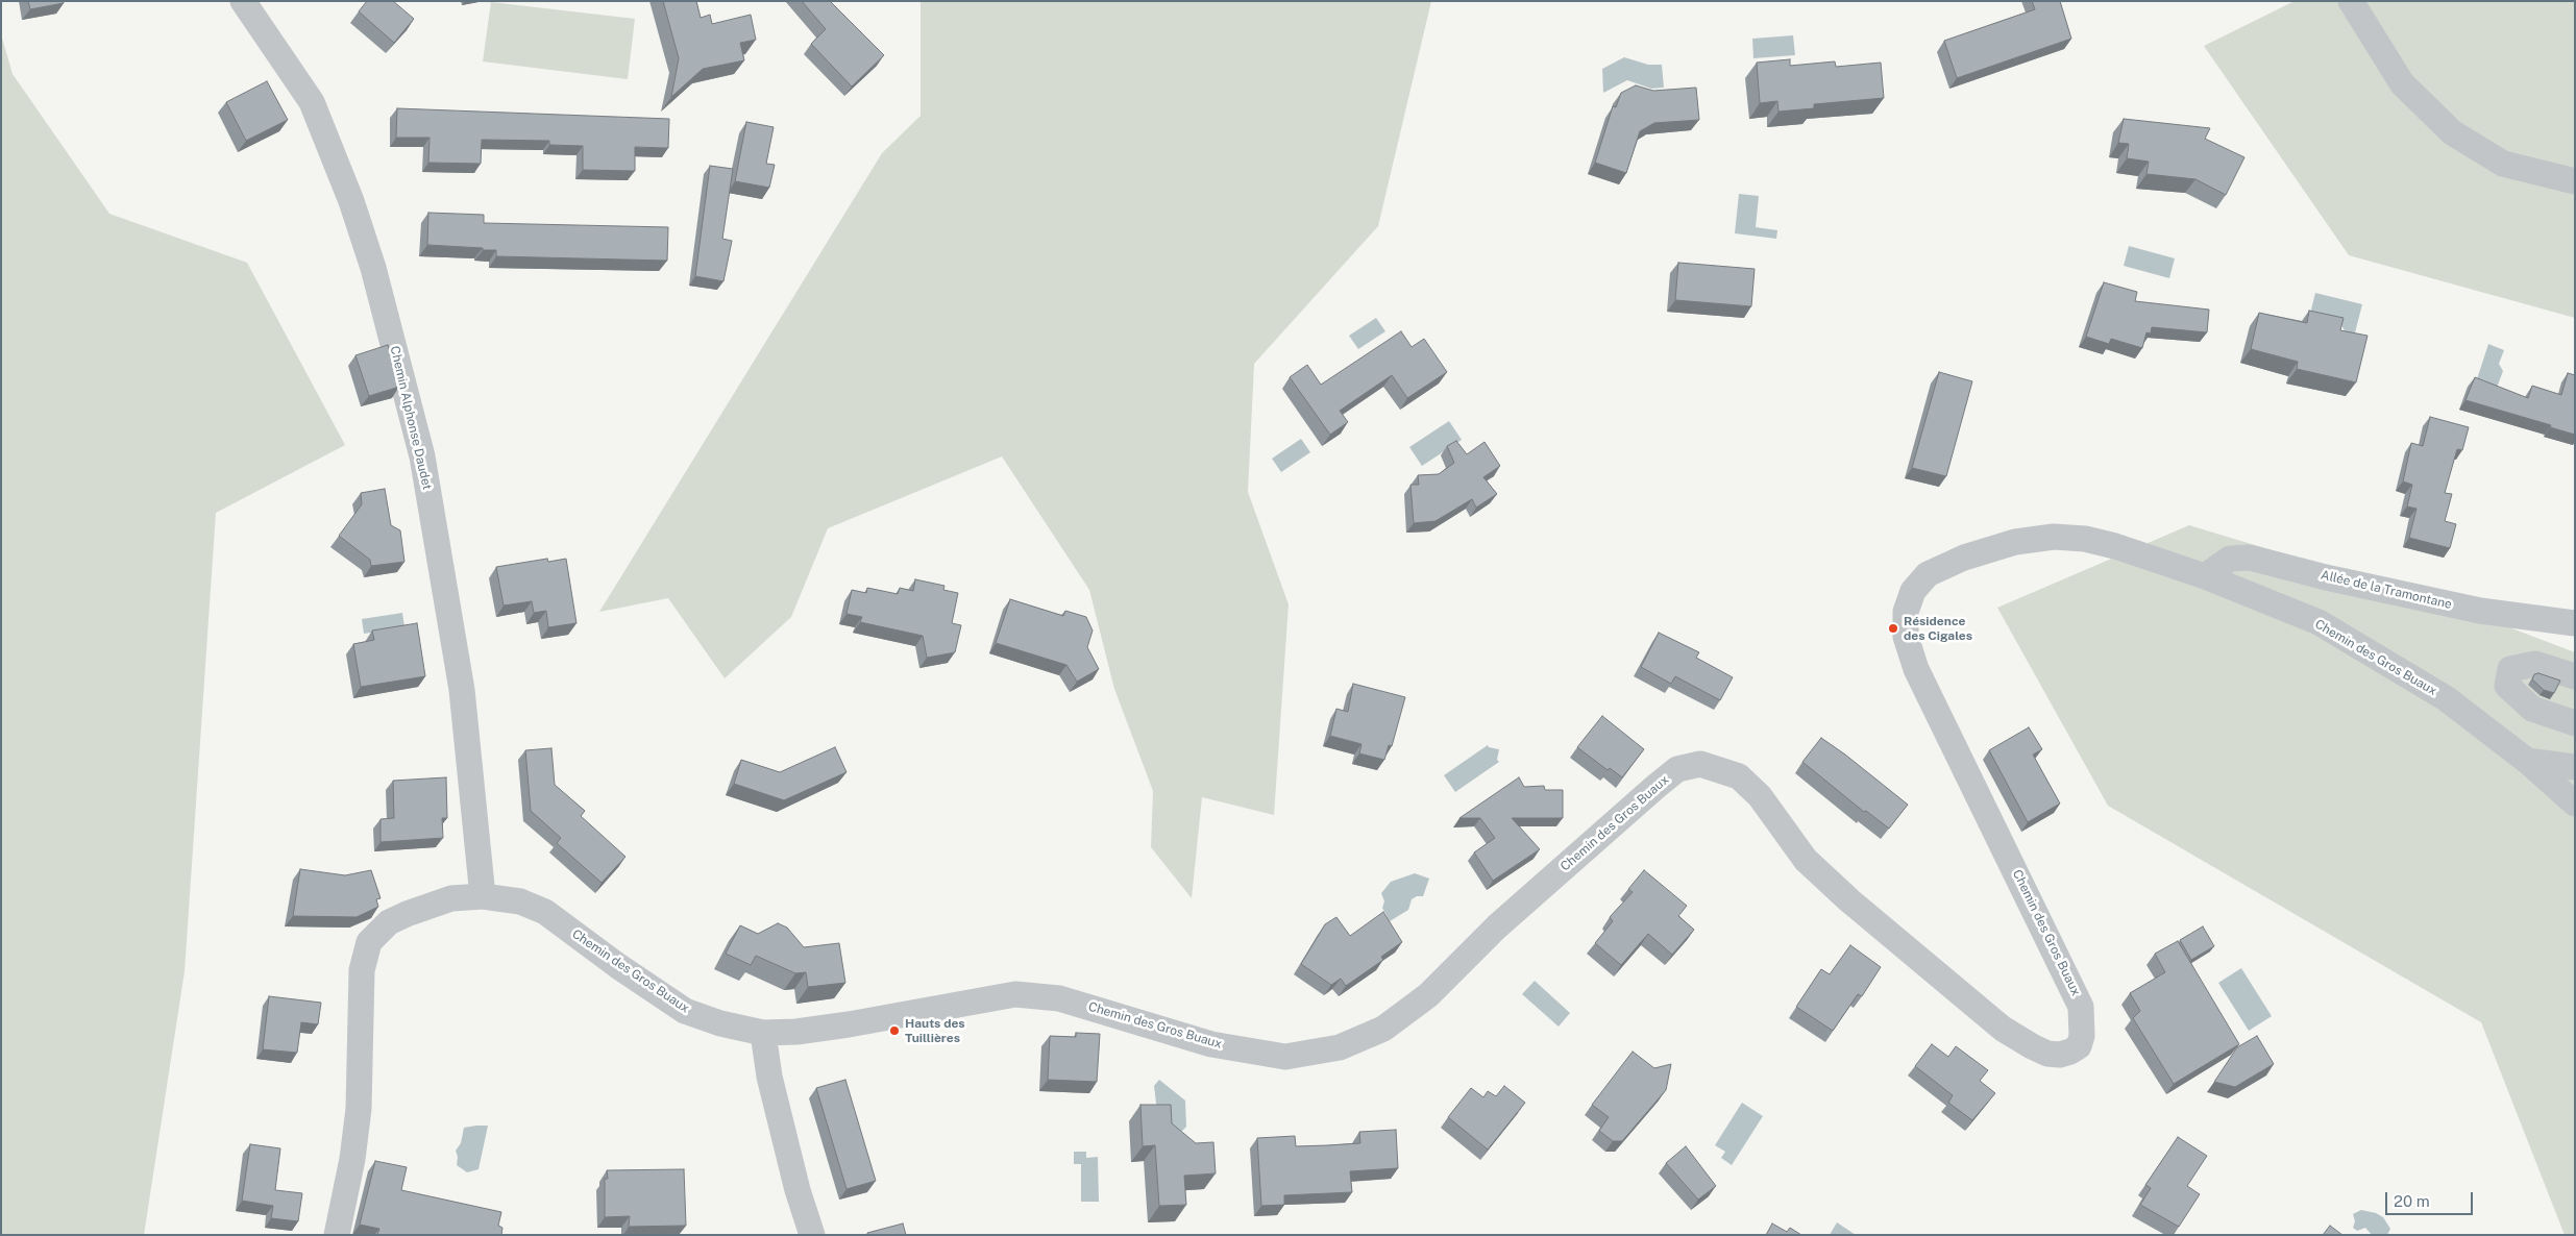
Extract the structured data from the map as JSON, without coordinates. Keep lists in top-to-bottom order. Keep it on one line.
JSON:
{"streets":{"street":["Chemin Alphonse Daudet","Allée de la Tramontane","Chemin des Gros Buaux"]},"crossings":[["Chemin Alphonse Daudet","Chemin des Gros Buaux"],["Allée de la Tramontane","Chemin des Gros Buaux"]],"places":["Résidence des Cigales","Hauts des Tuillières"],"scale_bar":"20 m"}
